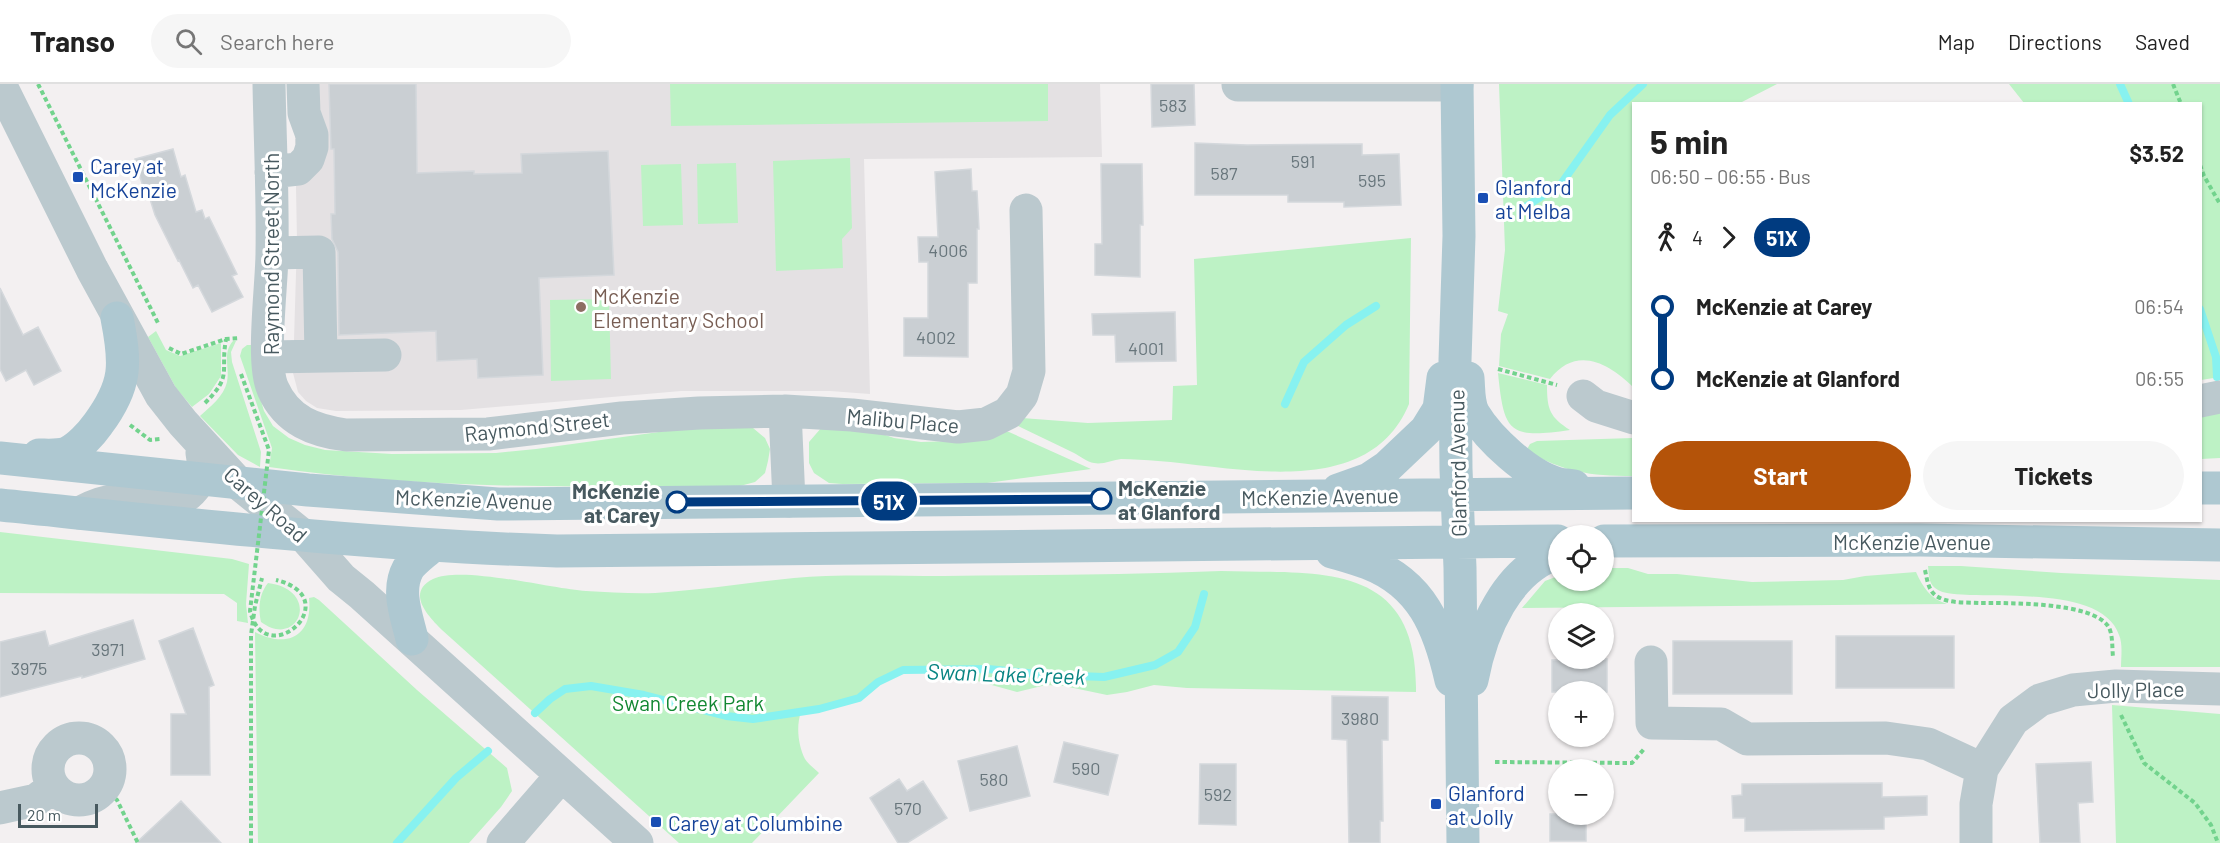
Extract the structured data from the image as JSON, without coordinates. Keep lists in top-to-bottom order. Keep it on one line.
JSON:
{"streets":{"main road":["Glanford Avenue","McKenzie Avenue"],"street":["Raymond Street North","Malibu Place","Raymond Street","Carey Road","Jolly Place"]},"crossings":[["Raymond Street North","Raymond Street"],["Malibu Place","Raymond Street"],["Glanford Avenue","McKenzie Avenue"],["McKenzie Avenue","Carey Road"]],"water":["Swan Lake Creek"],"parks":["Swan Creek Park"],"places":{"transit":["Carey at McKenzie","Glanford at Melba","Glanford at Jolly","Carey at Columbine"],"other":["McKenzie Elementary School","McKenzie at Glanford","McKenzie at Carey"]},"lines":["bus line 51X"],"house_numbers":["583","591","587","595","4006","4002","4001","3971","3975","3980","590","580","592","570"],"scale_bar":"20 m","page":{"header":"Transo","search":"Search here","nav":["Map","Directions","Saved"],"on_map":"51X","heading":["5 min","06:50 – 06:55 · Bus","$3.52"],"legs":["4","51X"],"list":[{"name":"McKenzie at Carey","value":"06:54"},{"name":"McKenzie at Glanford","value":"06:55"}],"buttons":["Start","Tickets"],"map_buttons":["+","−"],"scale":"20 m"}}
